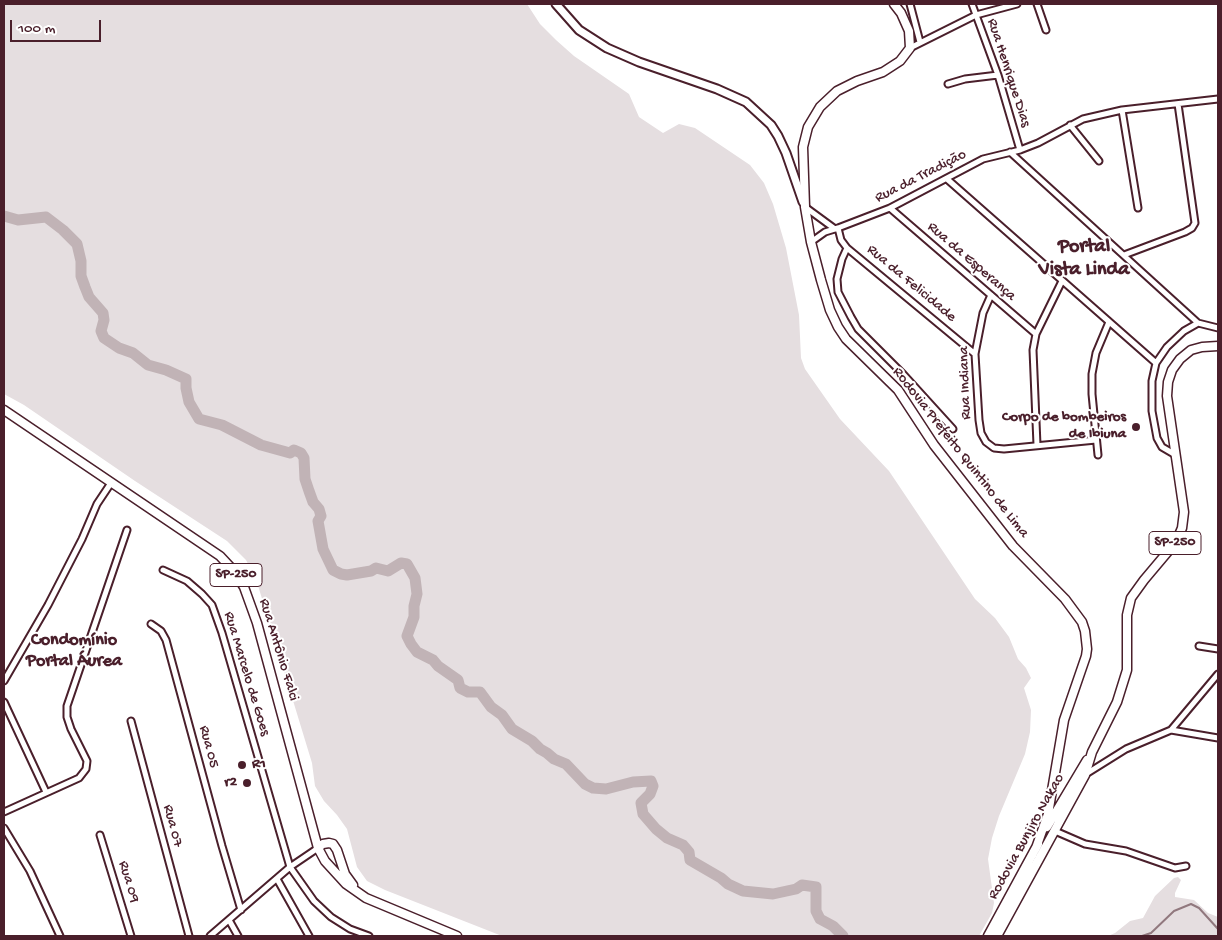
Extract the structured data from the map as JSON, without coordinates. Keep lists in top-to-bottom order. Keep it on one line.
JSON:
{"streets":{"main road":["Rodovia Prefeito Quintino de Lima","SP-250","Rua Antônio Falci","Rodovia Bunjiro Nakao"],"street":["Rua Henrique Dias","Rua da Tradição","Rua da Esperança","Rua da Felicidade","Rua Indiana","Rua Marcelo de Goes","Rua 05","Rua 07","Rua 09"]},"crossings":[["Rua Henrique Dias","Rua da Tradição"],["Rua da Tradição","Rua da Esperança"],["Rua da Tradição","Rua da Felicidade"],["Rua da Tradição","Rodovia Prefeito Quintino de Lima"],["Rua da Esperança","Rua Indiana"],["Rua da Felicidade","Rua Indiana"],["Rodovia Prefeito Quintino de Lima","Rodovia Bunjiro Nakao"]],"districts":["Portal Vista Linda","Condomínio Portal Áurea"],"places":["Corpo de bombeiros de Ibiuna","R1","r2"],"scale_bar":"100 m"}
